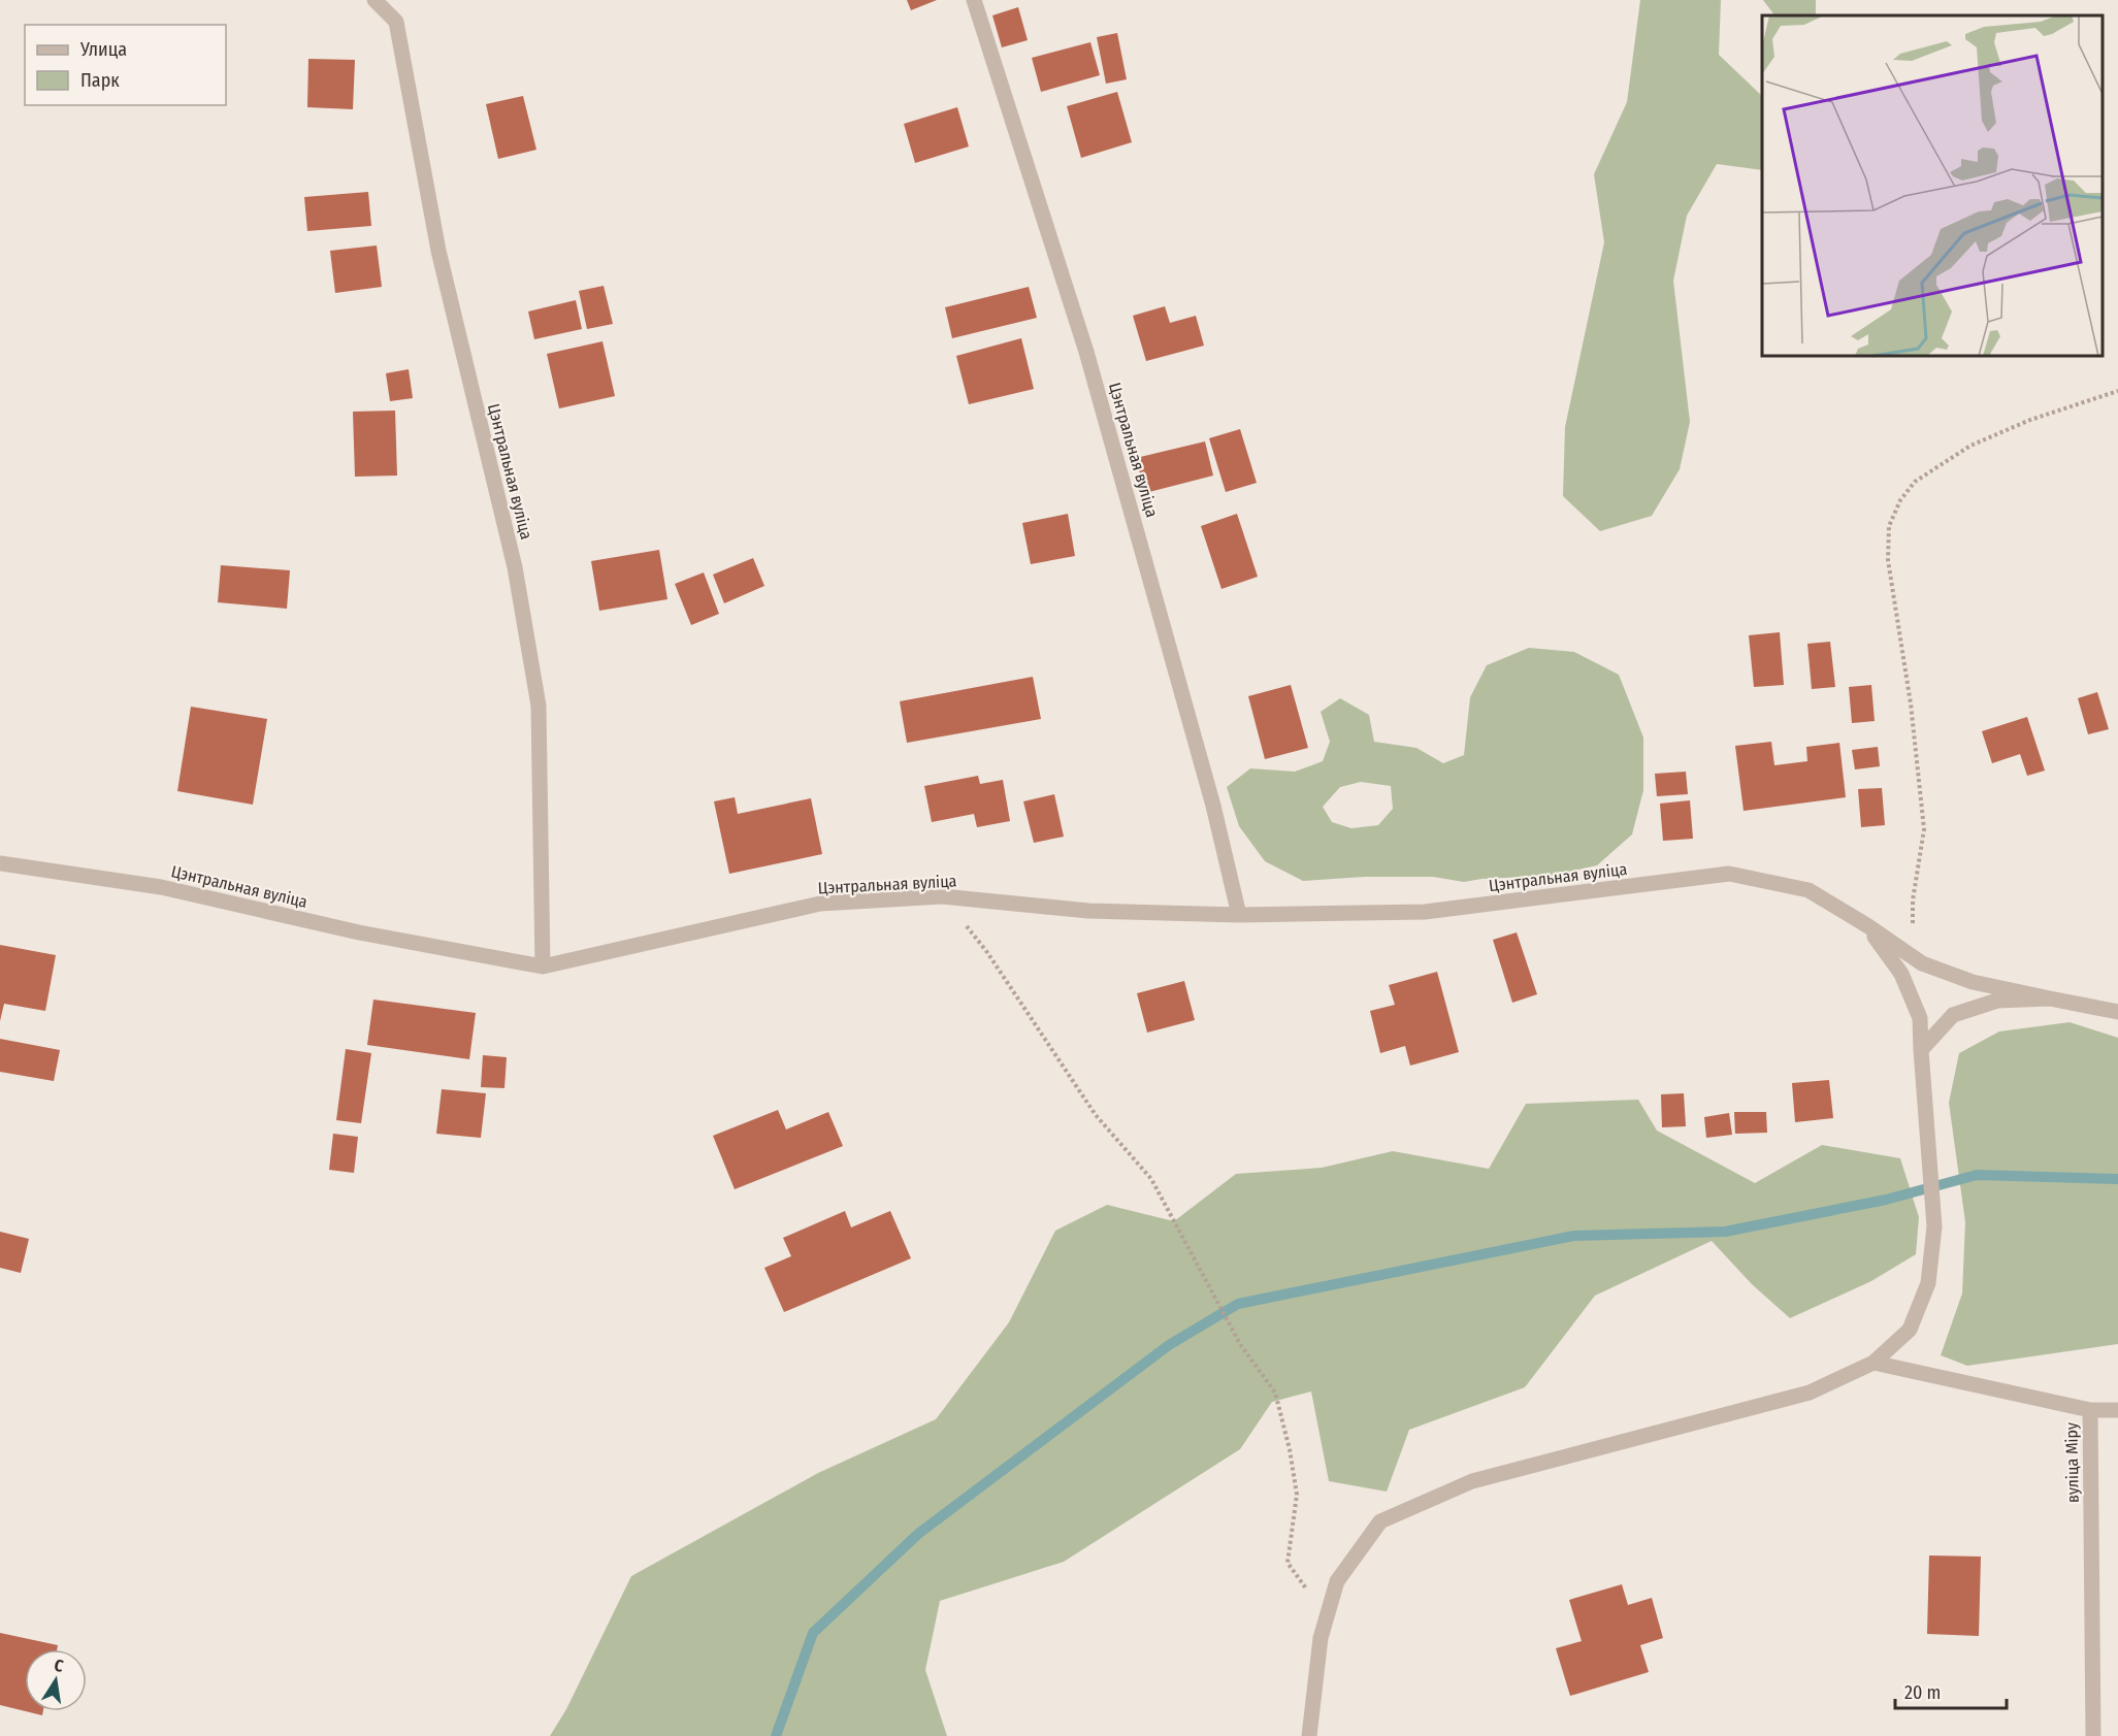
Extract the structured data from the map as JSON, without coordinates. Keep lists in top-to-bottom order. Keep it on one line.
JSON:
{"streets":{"street":["Цэнтральная вуліца","вуліца Міру"]},"crossings":[["Цэнтральная вуліца","вуліца Міру"]],"legend":["Улица","Парк"],"scale_bar":"20 m","north":"top"}
